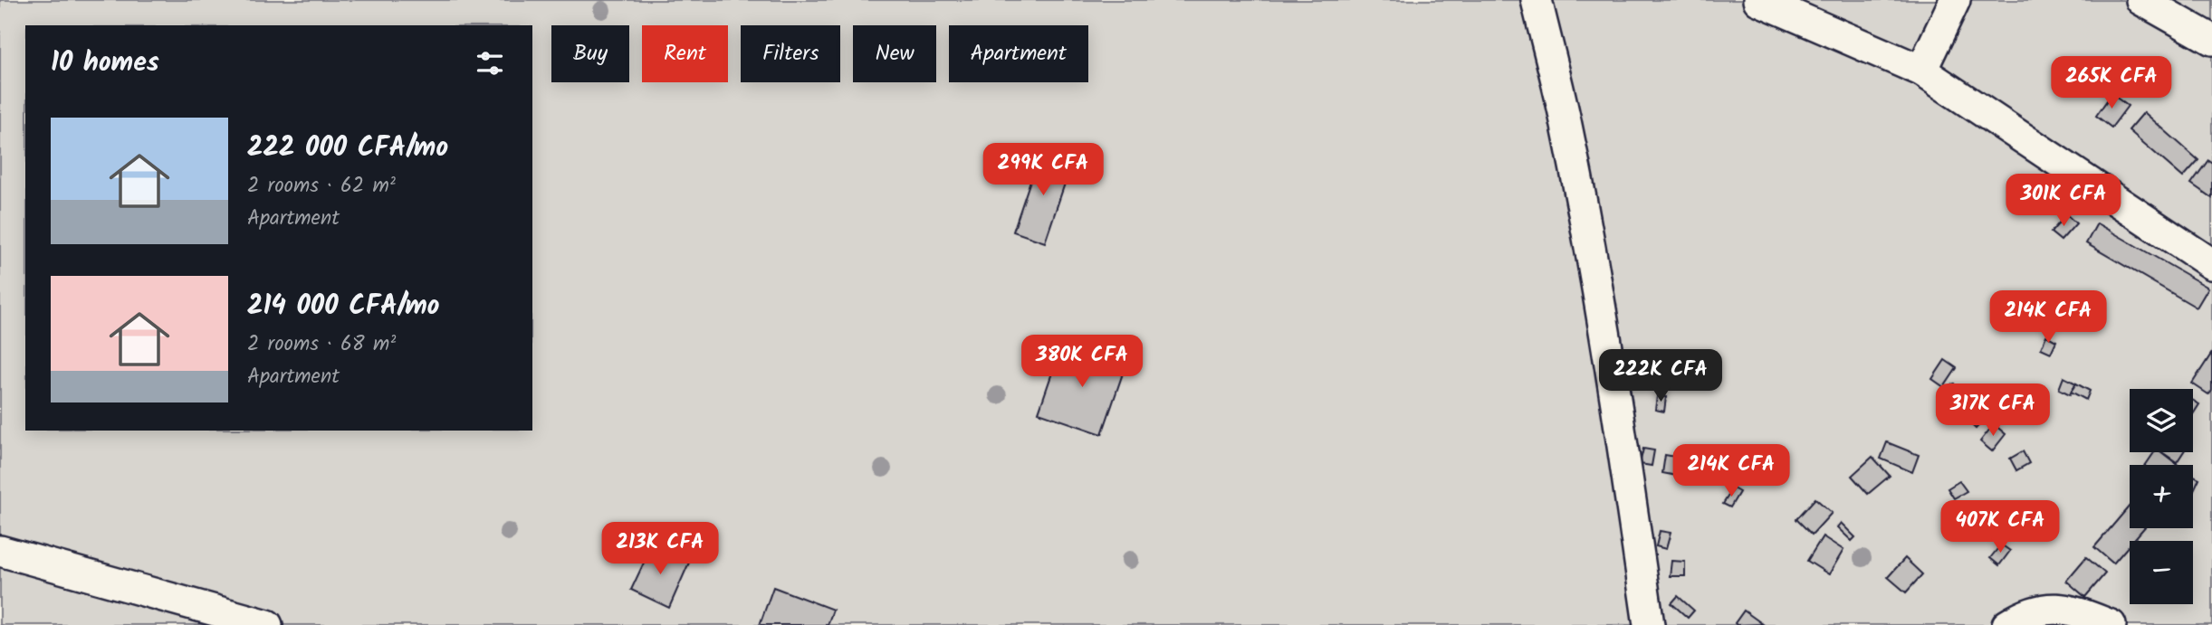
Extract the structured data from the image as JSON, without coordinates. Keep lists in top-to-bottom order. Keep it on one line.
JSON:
{"page":{"chip":["Buy","Rent","Filters","New","Apartment"],"heading":"10 homes","price":["265K CFA","299K CFA","301K CFA","214K CFA","380K CFA","222K CFA","317K CFA","214K CFA","407K CFA","213K CFA"],"list":[{"name":"222 000 CFA/mo","note":"2 rooms · 62 m² · Apartment"},{"name":"214 000 CFA/mo","note":"2 rooms · 68 m² · Apartment"}],"map_buttons":["+","−"]}}
